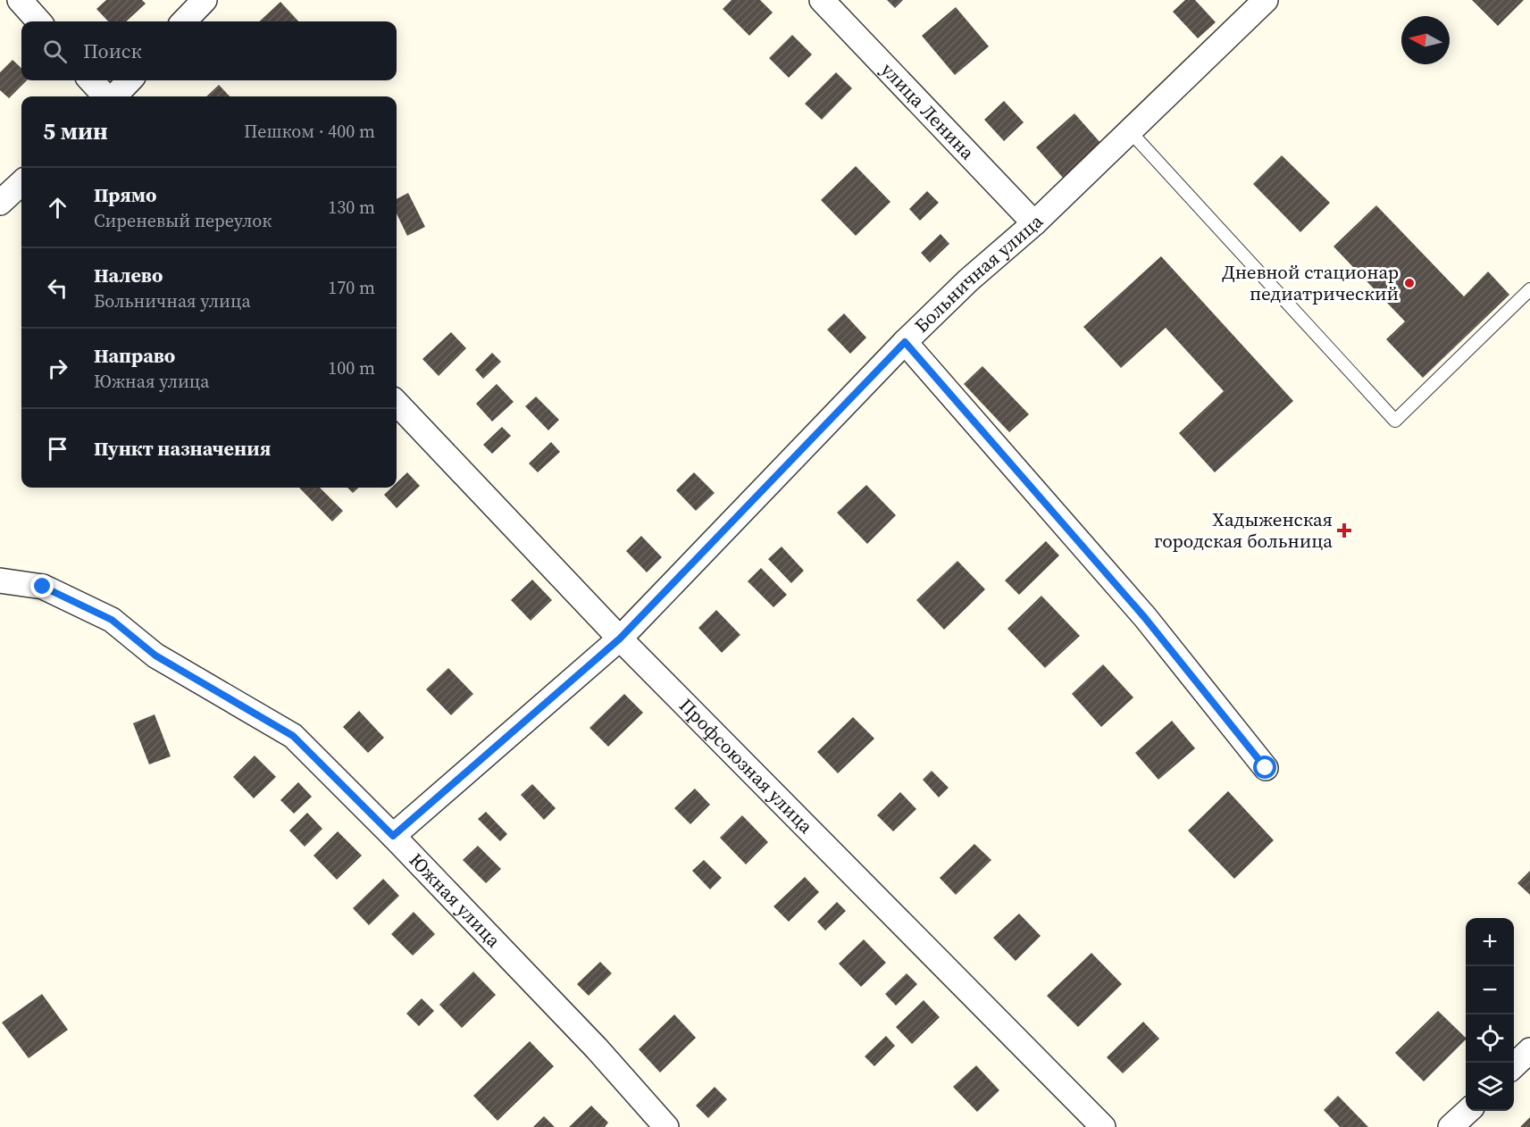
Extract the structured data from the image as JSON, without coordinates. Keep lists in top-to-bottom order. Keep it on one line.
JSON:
{"streets":{"street":["улица Ленина","Больничная улица","Профсоюзная улица","Южная улица"]},"crossings":[["улица Ленина","Больничная улица"],["Больничная улица","Профсоюзная улица"],["Больничная улица","Южная улица"]],"places":{"other":["Дневной стационар педиатрический"],"health":["Хадыженская городская больница"]},"north":"left","page":{"search":"Поиск","heading":["5 мин","Пешком · 400 m"],"list":[["Прямо","Сиреневый переулок","130 m"],["Налево","Больничная улица","170 m"],["Направо","Южная улица","100 m"],"Пункт назначения"],"map_buttons":["+","−"]}}
